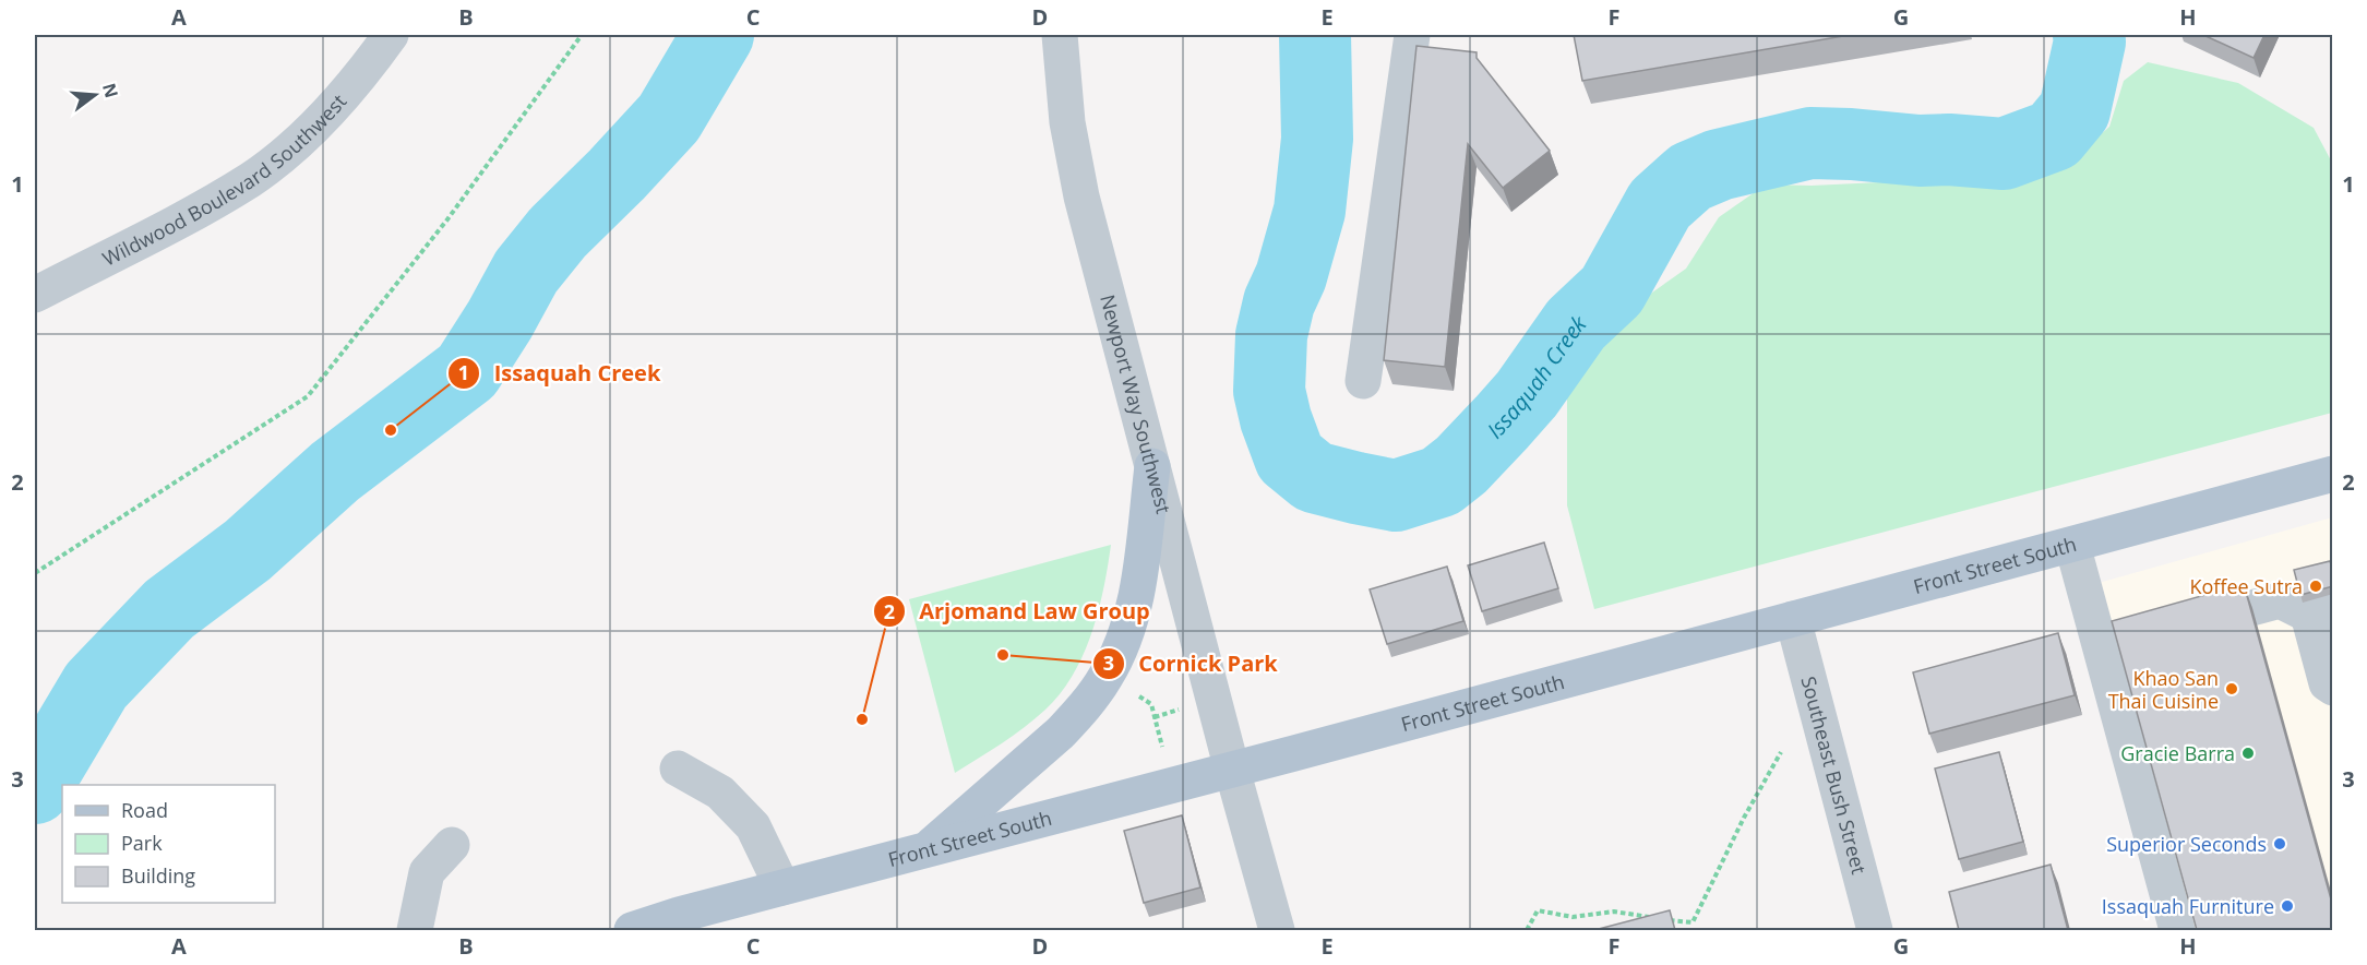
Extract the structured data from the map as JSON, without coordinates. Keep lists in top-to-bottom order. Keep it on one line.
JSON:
{"streets":{"main road":["Front Street South"],"street":["Wildwood Boulevard Southwest","Newport Way Southwest","Southeast Bush Street"]},"crossings":[["Newport Way Southwest","Front Street South"],["Front Street South","Southeast Bush Street"]],"water":["Issaquah Creek"],"places":["Issaquah Creek","Koffee Sutra","Cornick Park","Khao San Thai Cuisine","Arjomand Law Group","Gracie Barra","Superior Seconds","Issaquah Furniture"],"legend":["Road","Park","Building"],"north":"right","grid":{"columns":["A","B","C","D","E","F","G","H"],"rows":["1","2","3"]}}
